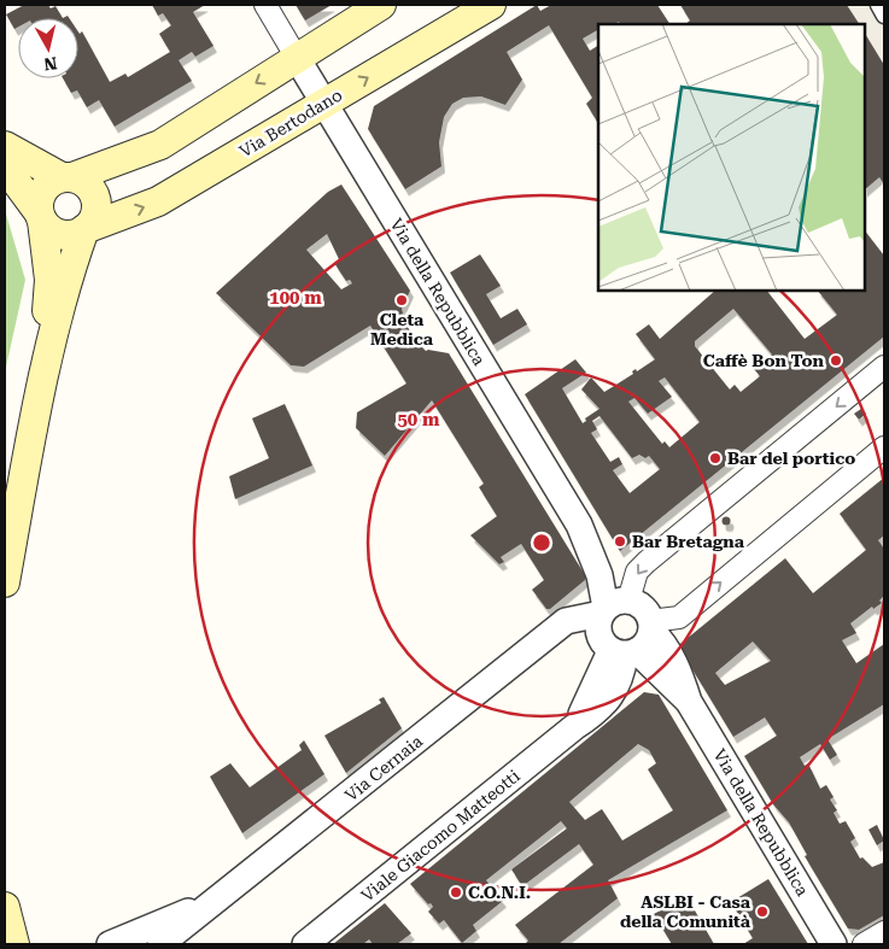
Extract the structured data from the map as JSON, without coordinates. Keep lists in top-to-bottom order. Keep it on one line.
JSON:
{"streets":{"main road":["Via Bertodano"],"street":["Via della Repubblica","Via Cernaia","Viale Giacomo Matteotti"]},"crossings":[["Via Bertodano","Via della Repubblica"],["Via della Repubblica","Via Cernaia"],["Via della Repubblica","Viale Giacomo Matteotti"],["Via Cernaia","Viale Giacomo Matteotti"]],"places":["Cleta Medica","Caffè Bon Ton","Bar del portico","Bar Bretagna","C.O.N.I.","ASLBI - Casa della Comunità"],"north":"bottom","rings":["100 m","50 m"]}
